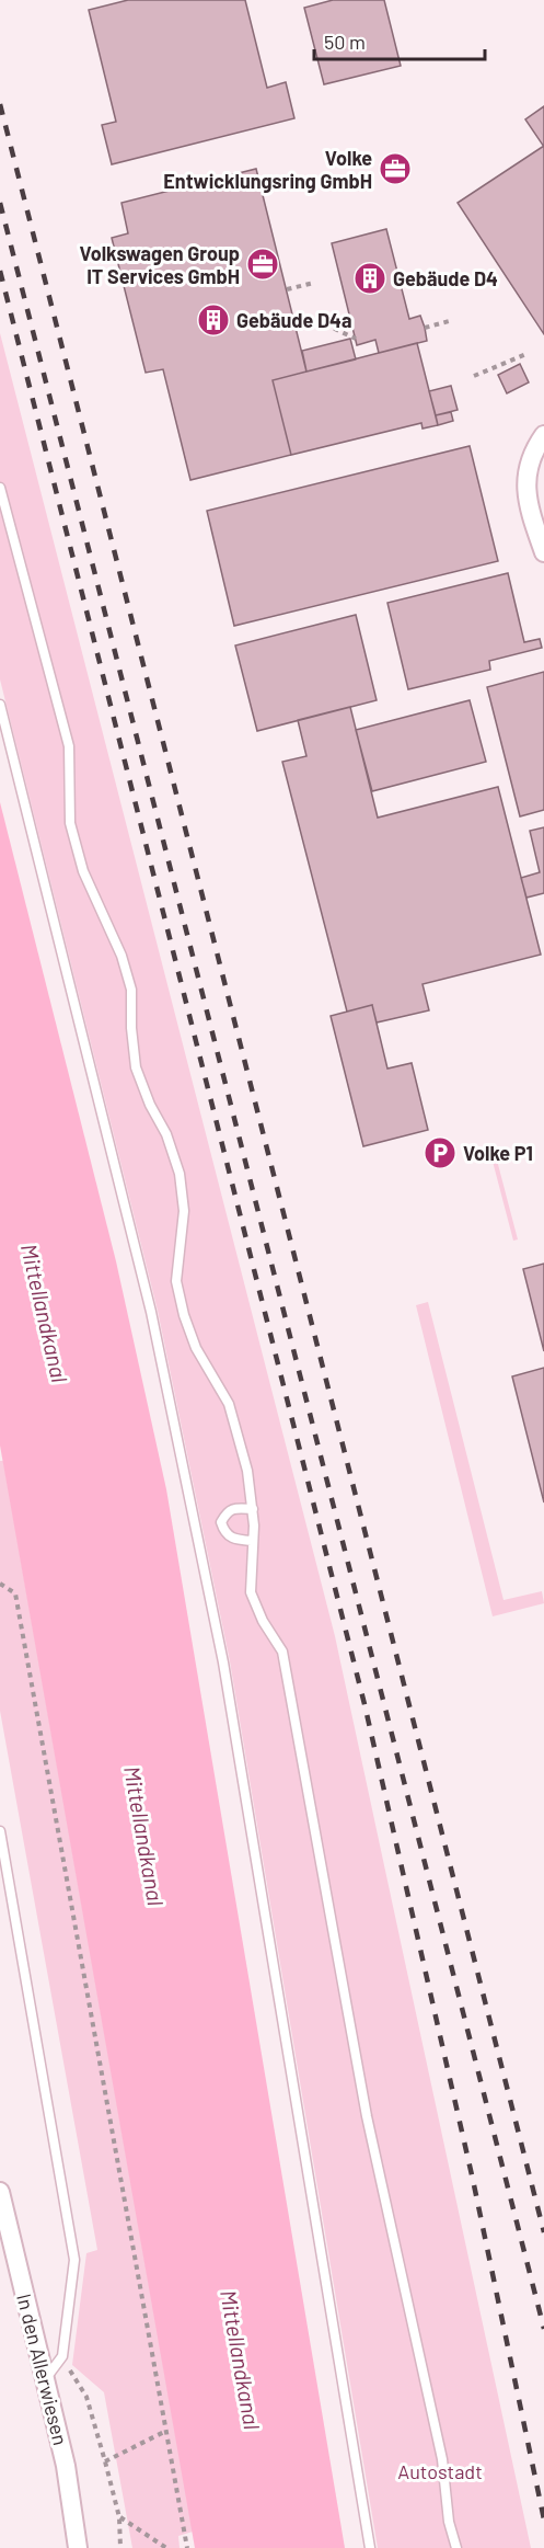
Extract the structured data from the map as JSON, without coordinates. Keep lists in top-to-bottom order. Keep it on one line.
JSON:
{"streets":{"street":["In den Allerwiesen"]},"water":["Mittellandkanal"],"parks":["Autostadt"],"places":{"office":["Volke Entwicklungsring GmbH","Volkswagen Group IT Services GmbH"],"building":["Gebäude D4","Gebäude D4a"],"parking":["Volke P1"]},"scale_bar":"50 m"}
